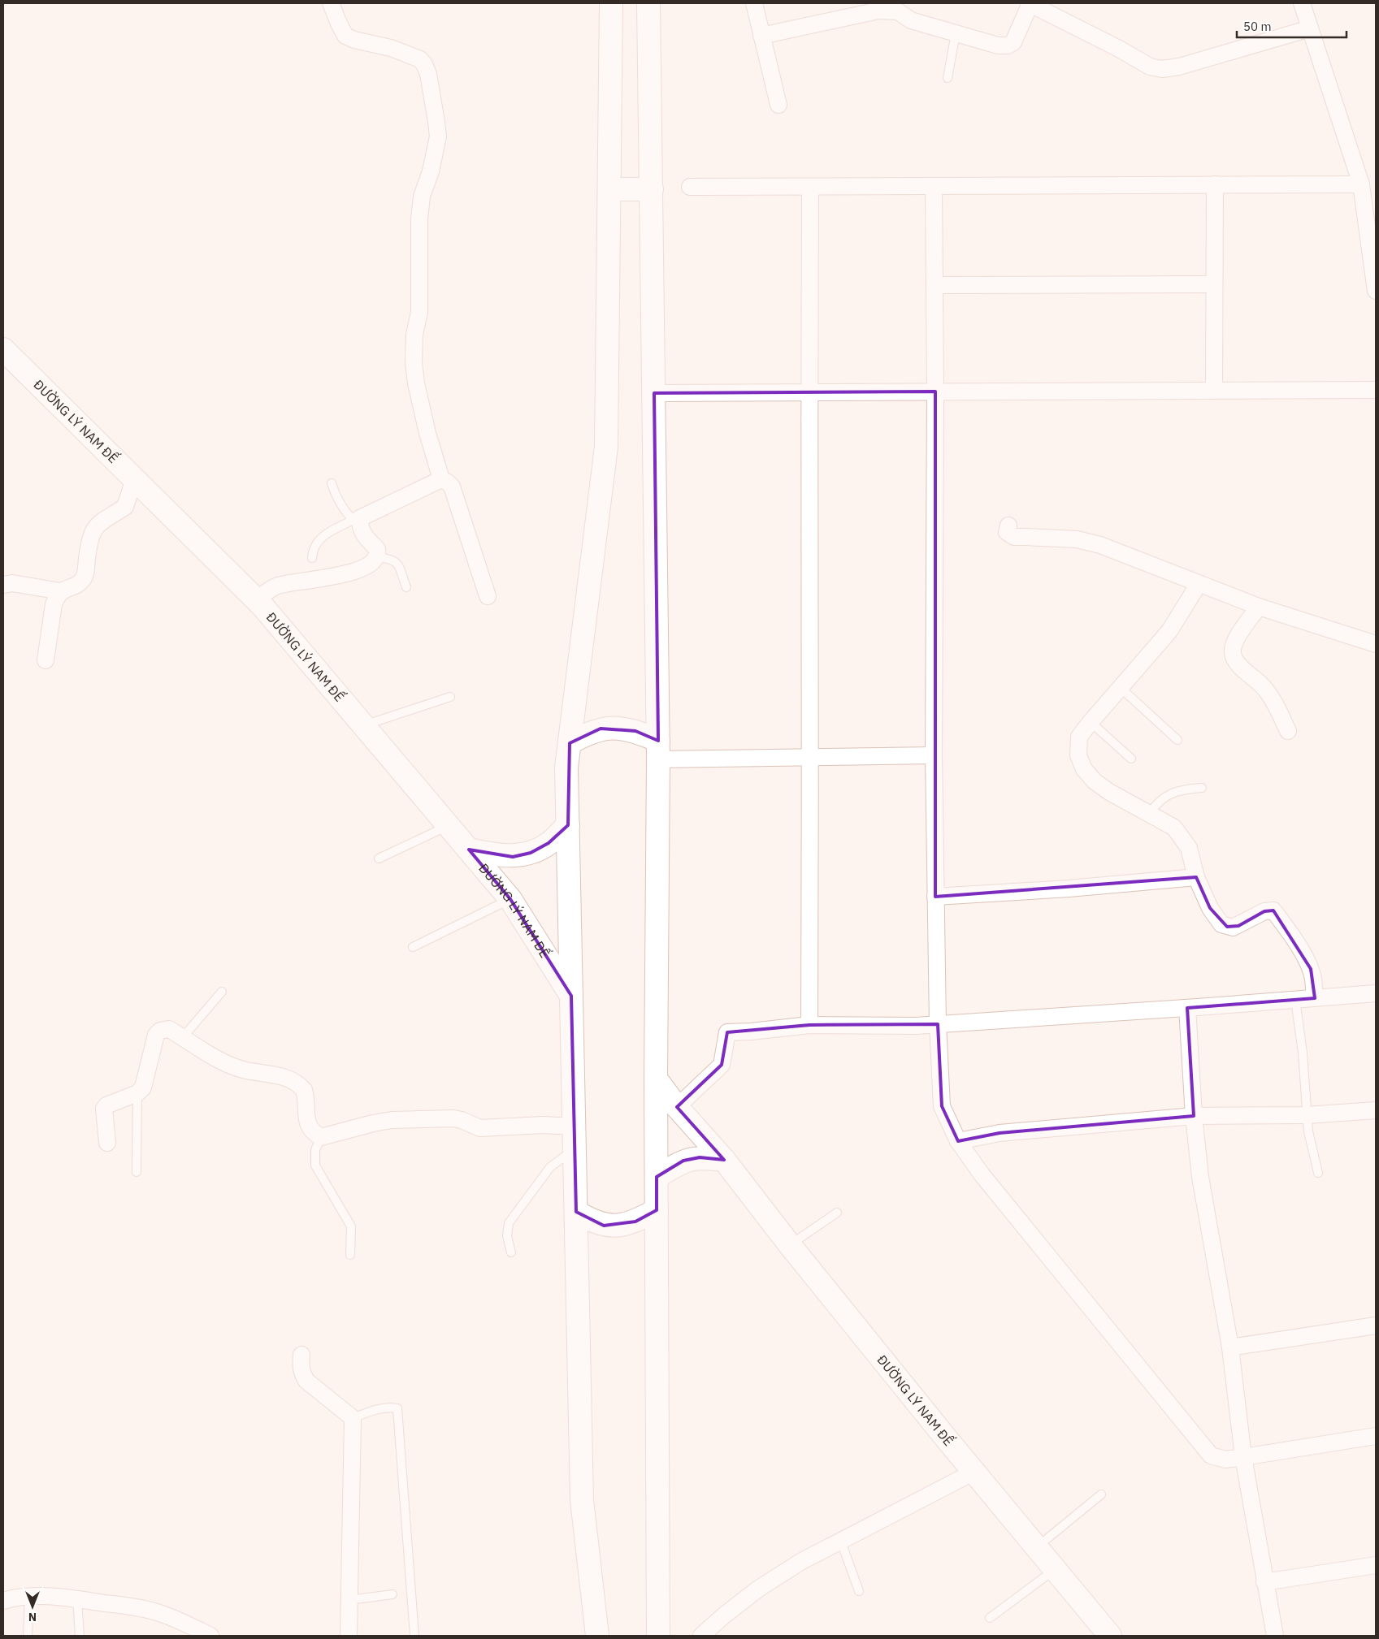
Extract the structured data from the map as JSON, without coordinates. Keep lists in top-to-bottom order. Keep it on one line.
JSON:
{"streets":{"street":["ĐƯỜNG LÝ NAM ĐẾ"]},"scale_bar":"50 m","north":"bottom"}
